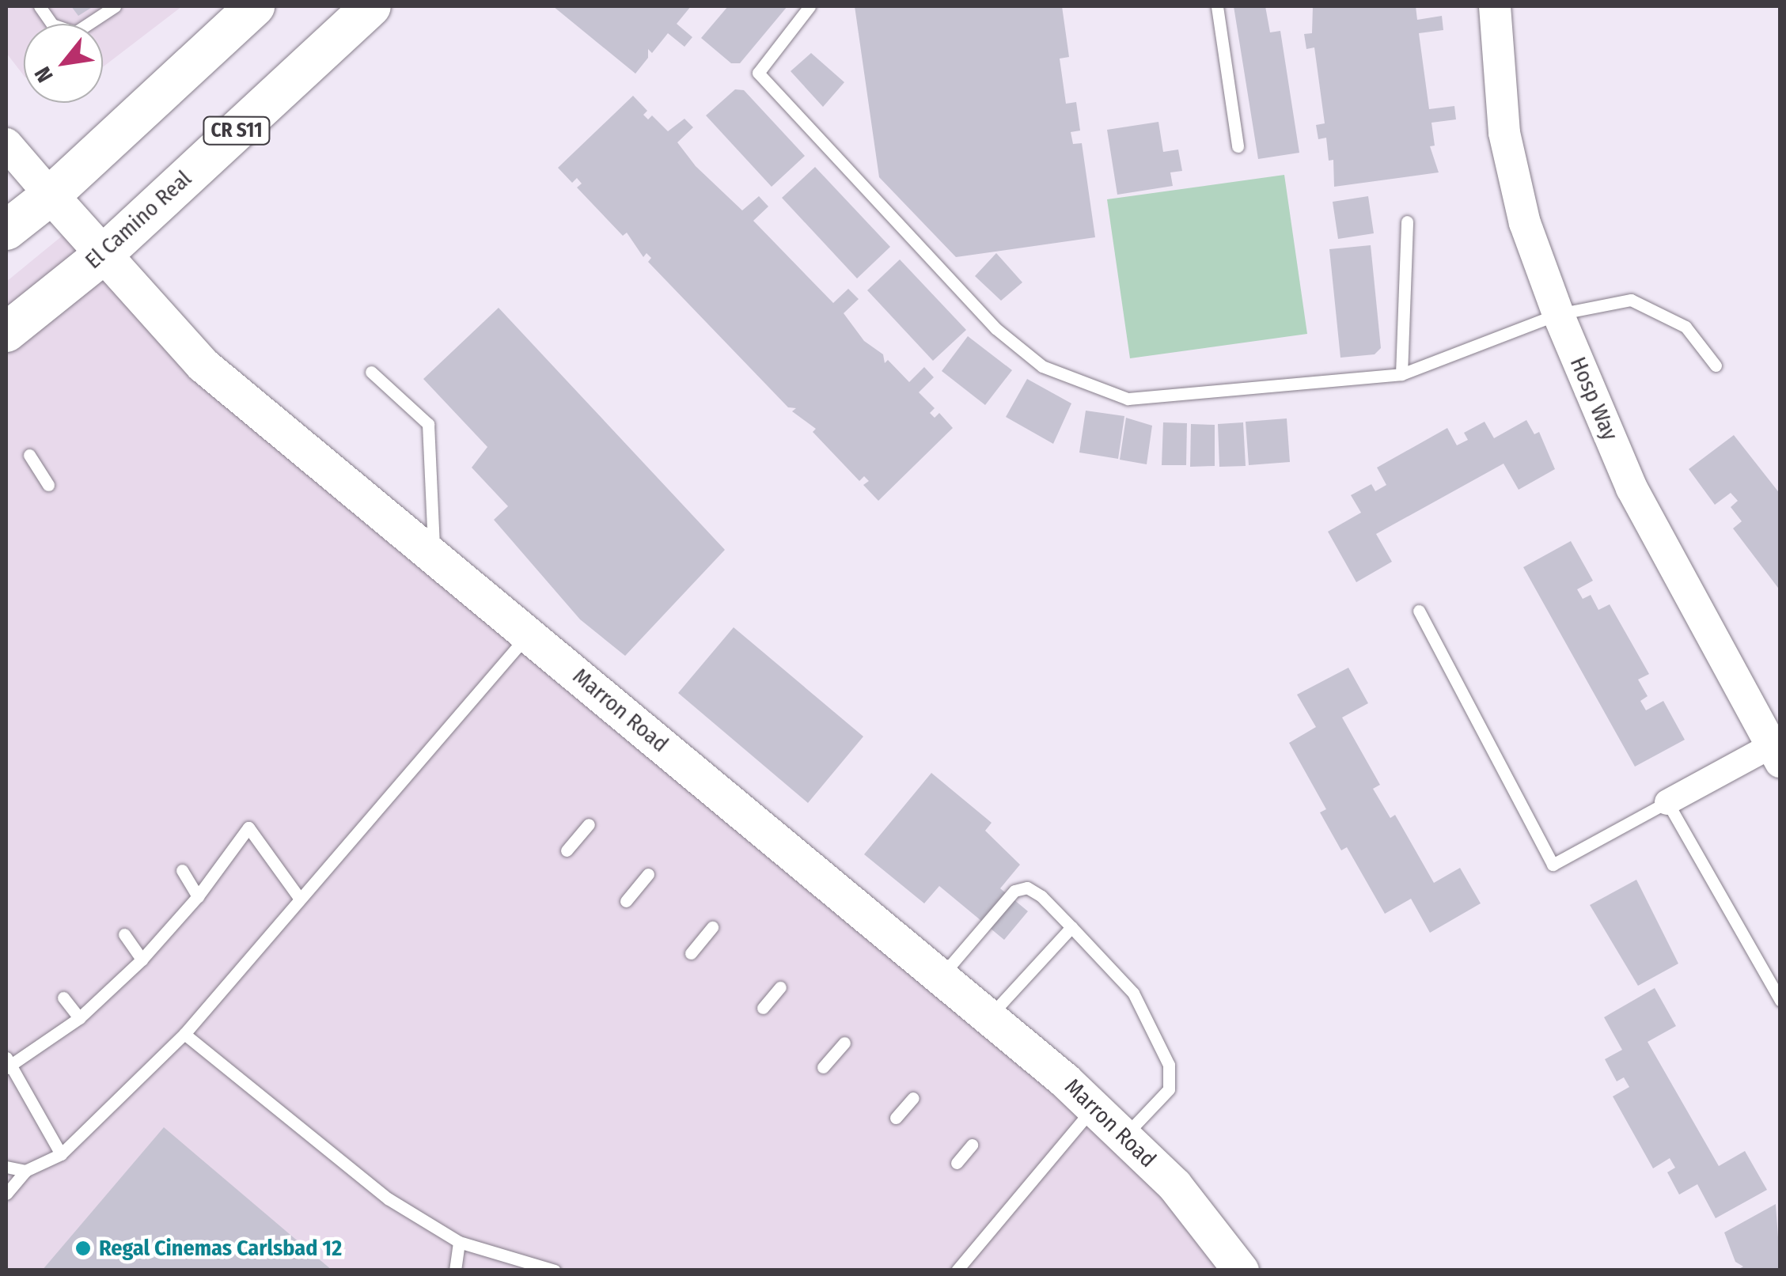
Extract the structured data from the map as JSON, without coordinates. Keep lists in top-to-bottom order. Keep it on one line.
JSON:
{"streets":{"main road":["CR S11","El Camino Real","Marron Road"],"street":["Hosp Way"]},"crossings":[["El Camino Real","Marron Road"]],"places":["Regal Cinemas Carlsbad 12"],"north":"bottom left"}
